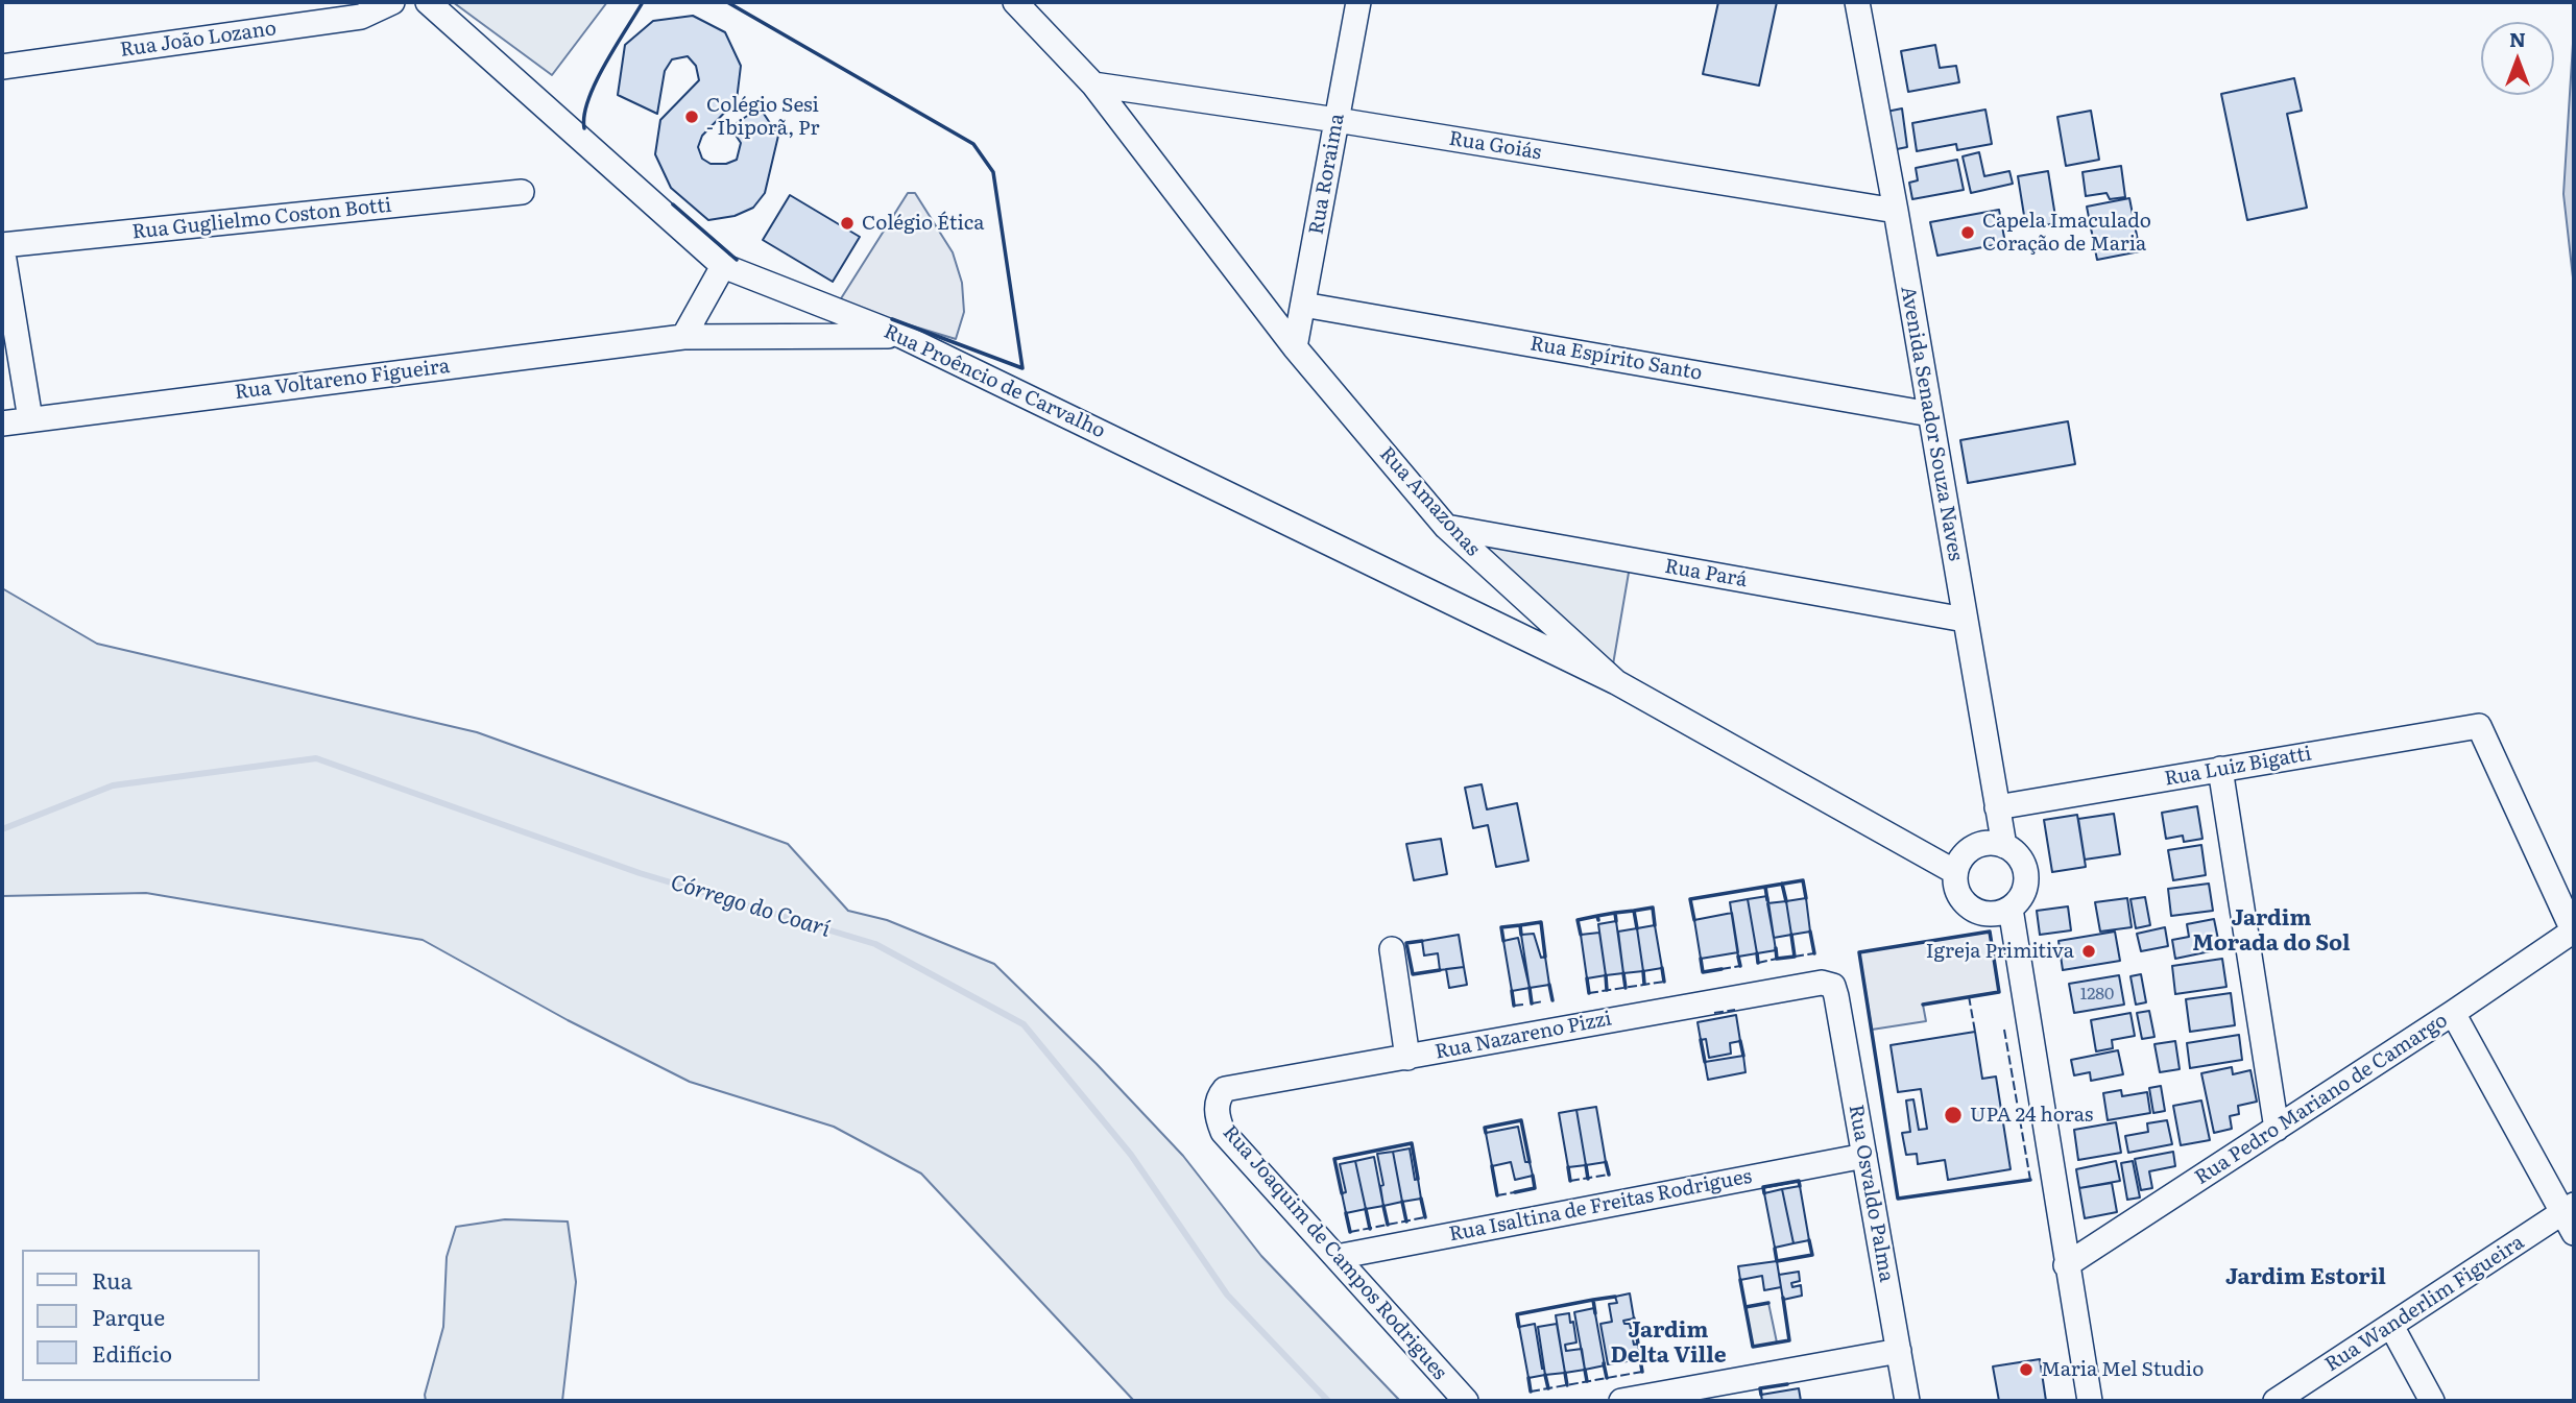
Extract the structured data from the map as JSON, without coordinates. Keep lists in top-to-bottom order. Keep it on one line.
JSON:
{"streets":{"street":["Rua João Lozano","Rua Goiás","Rua Roraima","Rua Guglielmo Coston Botti","Rua Espírito Santo","Rua Voltareno Figueira","Rua Proêncio de Carvalho","Avenida Senador Souza Naves","Rua Amazonas","Rua Pará","Rua Luiz Bigatti","Rua Nazareno Pizzi","Rua Pedro Mariano de Camargo","Rua Osvaldo Palma","Rua Isaltina de Freitas Rodrigues","Rua Joaquim de Campos Rodrigues","Rua Wanderlim Figueira"]},"crossings":[["Rua Goiás","Rua Roraima"],["Rua Goiás","Avenida Senador Souza Naves"],["Rua Goiás","Rua Amazonas"],["Rua Roraima","Rua Espírito Santo"],["Rua Roraima","Rua Amazonas"],["Rua Espírito Santo","Avenida Senador Souza Naves"],["Rua Voltareno Figueira","Rua Proêncio de Carvalho"],["Rua Proêncio de Carvalho","Rua Amazonas"],["Avenida Senador Souza Naves","Rua Amazonas"],["Avenida Senador Souza Naves","Rua Pará"],["Avenida Senador Souza Naves","Rua Luiz Bigatti"],["Rua Amazonas","Rua Pará"],["Rua Luiz Bigatti","Rua Pedro Mariano de Camargo"],["Rua Nazareno Pizzi","Rua Osvaldo Palma"],["Rua Nazareno Pizzi","Rua Joaquim de Campos Rodrigues"],["Rua Osvaldo Palma","Rua Isaltina de Freitas Rodrigues"],["Rua Isaltina de Freitas Rodrigues","Rua Joaquim de Campos Rodrigues"]],"districts":["Jardim Morada do Sol","Jardim Estoril","Jardim Delta Ville"],"water":["Córrego do Coarí"],"places":["Colégio Sesi - Ibiporã, Pr","Colégio Ética","Capela Imaculado Coração de Maria","Igreja Primitiva","UPA 24 horas","Maria Mel Studio"],"house_numbers":["1280"],"legend":["Rua","Parque","Edifício"],"north":"top"}
